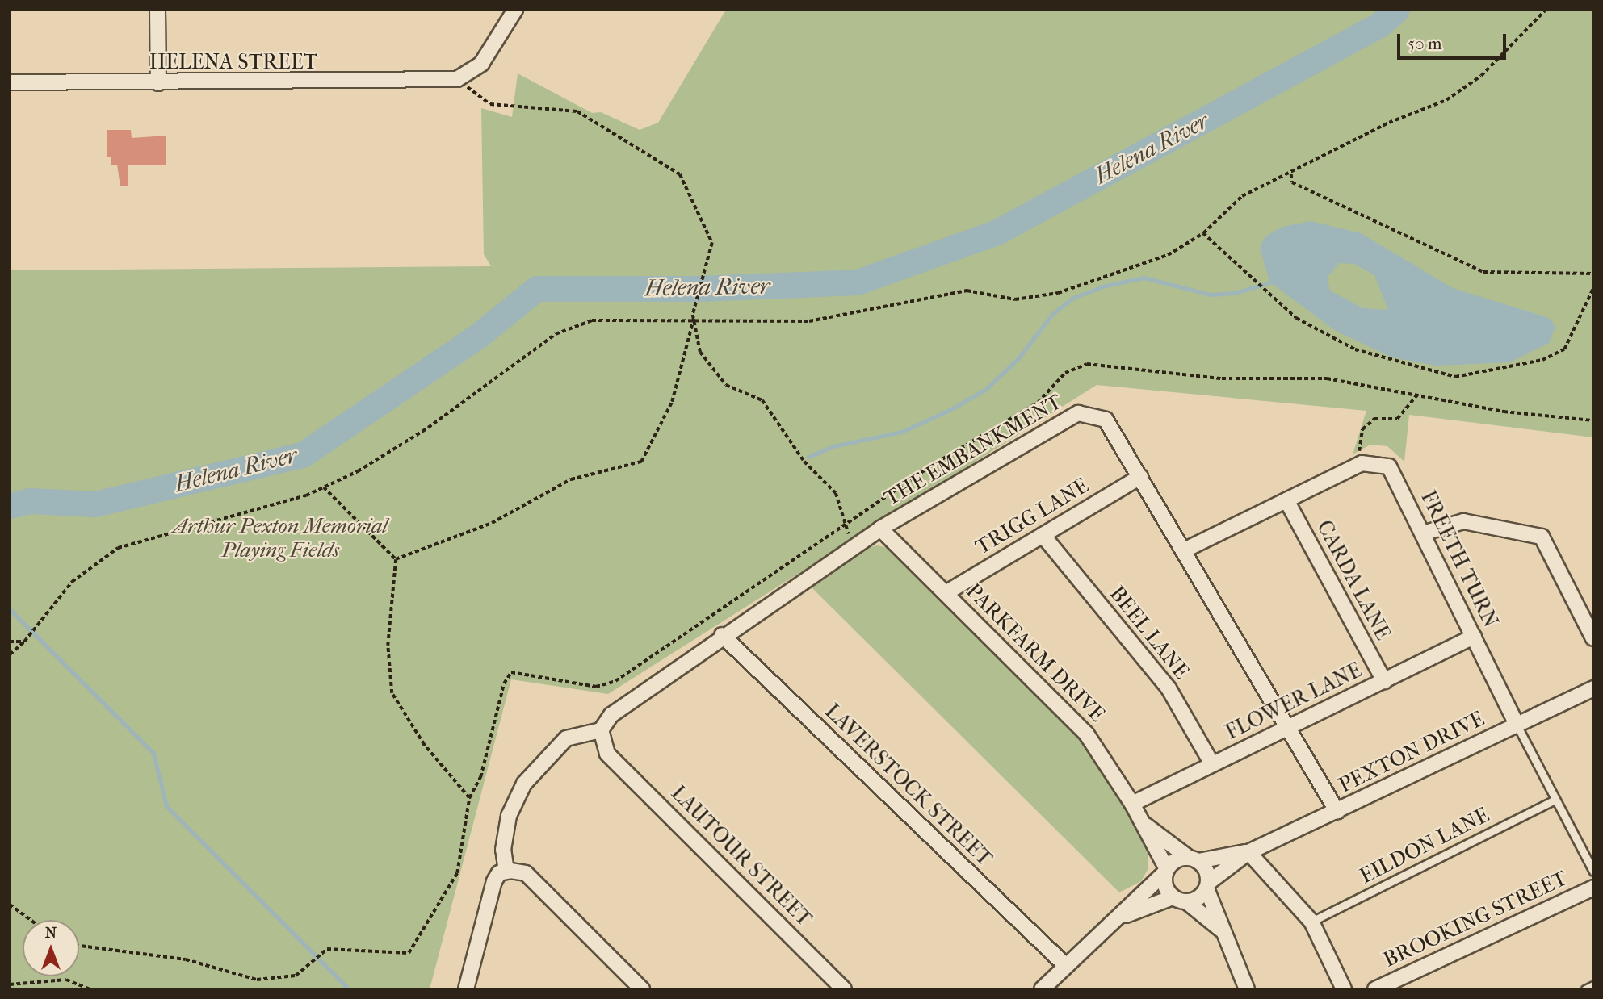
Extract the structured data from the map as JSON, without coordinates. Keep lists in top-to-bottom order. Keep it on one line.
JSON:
{"streets":{"street":["HELENA STREET","THE EMBANKMENT","TRIGG LANE","FREETH TURN","CARDA LANE","BEEL LANE","PARKFARM DRIVE","FLOWER LANE","PEXTON DRIVE","LAVERSTOCK STREET","LAUTOUR STREET","BROOKING STREET"],"lane":["EILDON LANE"]},"crossings":[["THE EMBANKMENT","TRIGG LANE"],["THE EMBANKMENT","PARKFARM DRIVE"],["THE EMBANKMENT","FLOWER LANE"],["THE EMBANKMENT","PEXTON DRIVE"],["THE EMBANKMENT","LAVERSTOCK STREET"],["THE EMBANKMENT","LAUTOUR STREET"],["TRIGG LANE","BEEL LANE"],["TRIGG LANE","PARKFARM DRIVE"],["FREETH TURN","FLOWER LANE"],["FREETH TURN","PEXTON DRIVE"],["FREETH TURN","EILDON LANE"],["CARDA LANE","FLOWER LANE"],["BEEL LANE","FLOWER LANE"],["PARKFARM DRIVE","FLOWER LANE"],["PARKFARM DRIVE","PEXTON DRIVE"]],"water":["Helena River"],"parks":["Arthur Pexton Memorial Playing Fields"],"scale_bar":"50 m","north":"top"}
